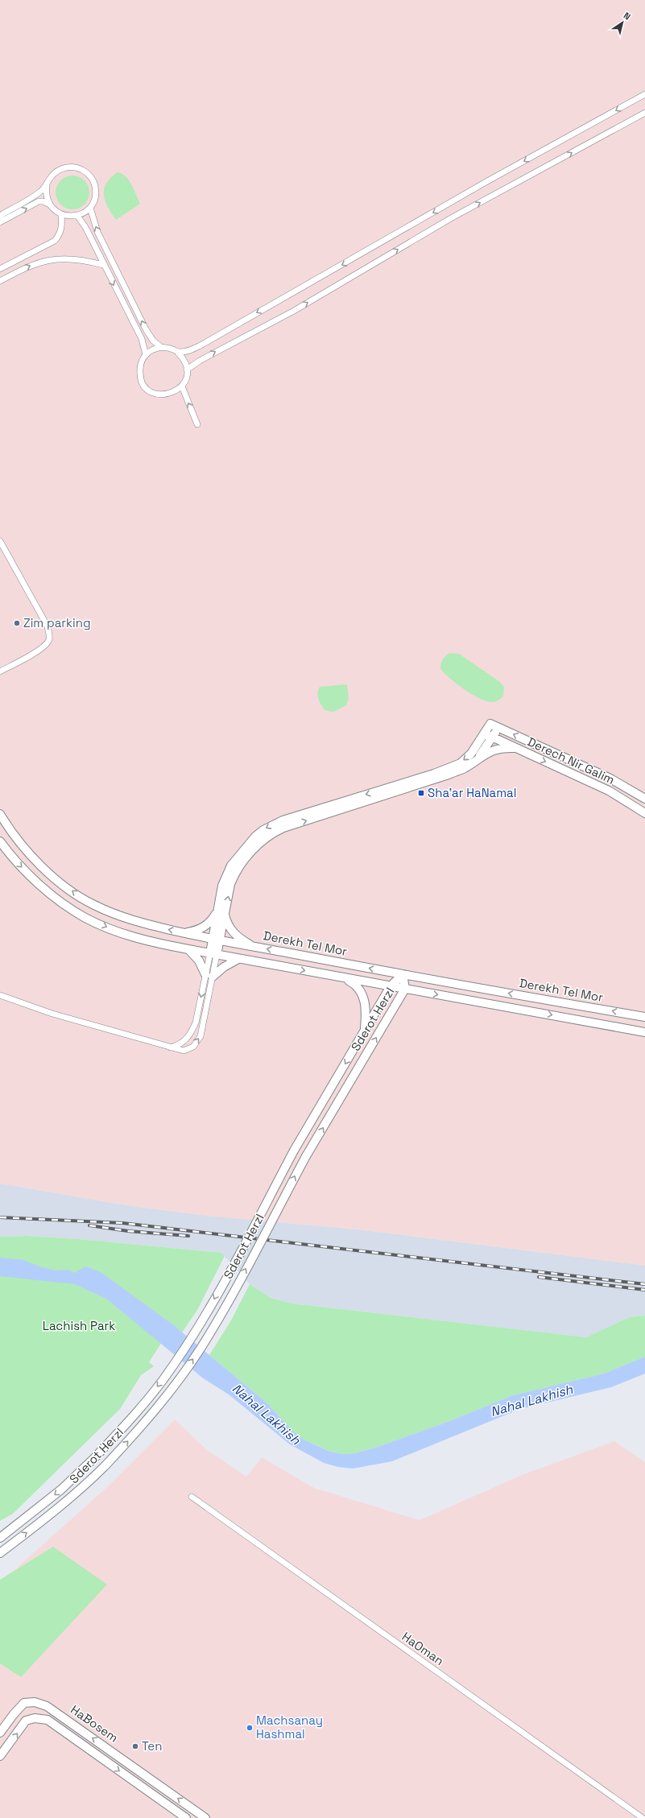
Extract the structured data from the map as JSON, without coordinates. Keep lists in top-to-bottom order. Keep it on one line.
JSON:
{"streets":{"street":["Derech Nir Galim","Derekh Tel Mor","Sderot Herzl","HaOman","HaBosem"]},"crossings":[["Derekh Tel Mor","Sderot Herzl"]],"water":["Nahal Lakhish"],"parks":["Lachish Park"],"places":{"other":["Zim parking","Machsanay Hashmal","Ten"],"transit":["Sha'ar HaNamal"]},"north":"top right"}
